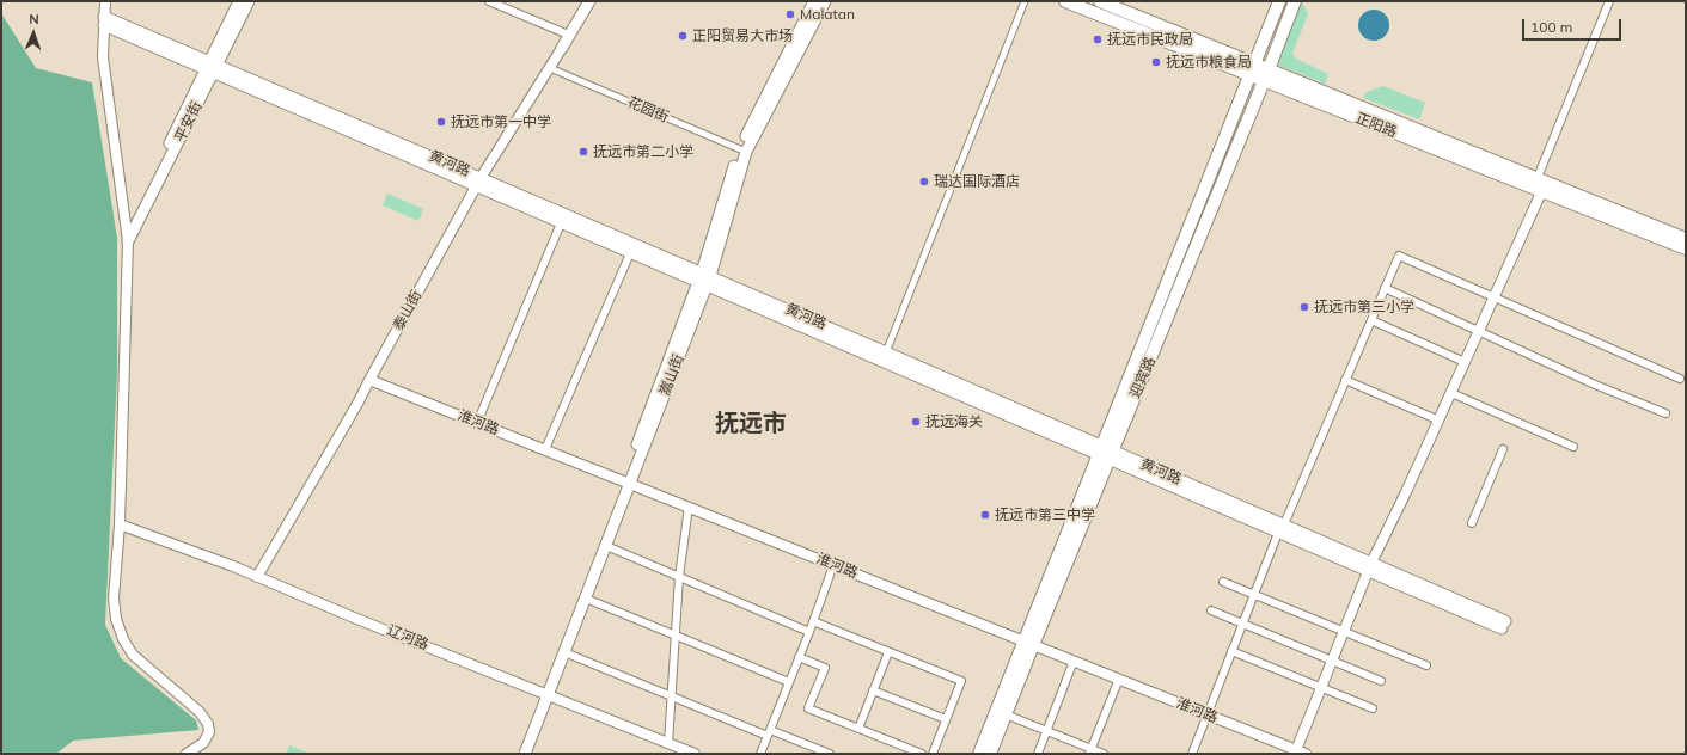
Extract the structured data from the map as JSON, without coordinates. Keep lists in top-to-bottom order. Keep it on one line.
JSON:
{"streets":{"main road":["平安街","正阳路","黄河路","泰山街","嵩山街","迎宾路"],"street":["花园街","淮河路","辽河路"]},"crossings":[["花园街","泰山街"],["花园街","嵩山街"],["平安街","黄河路"],["正阳路","迎宾路"],["黄河路","泰山街"],["黄河路","嵩山街"],["黄河路","迎宾路"],["泰山街","淮河路"],["泰山街","辽河路"],["嵩山街","淮河路"],["嵩山街","辽河路"],["迎宾路","淮河路"]],"districts":["抚远市"],"places":["Malatan","正阳贸易大市场","抚远市民政局","抚远市粮食局","抚远市第一中学","抚远市第二小学","瑞达国际酒店","抚远市第三小学","抚远海关","抚远市第三中学"],"scale_bar":"100 m","north":"top"}
